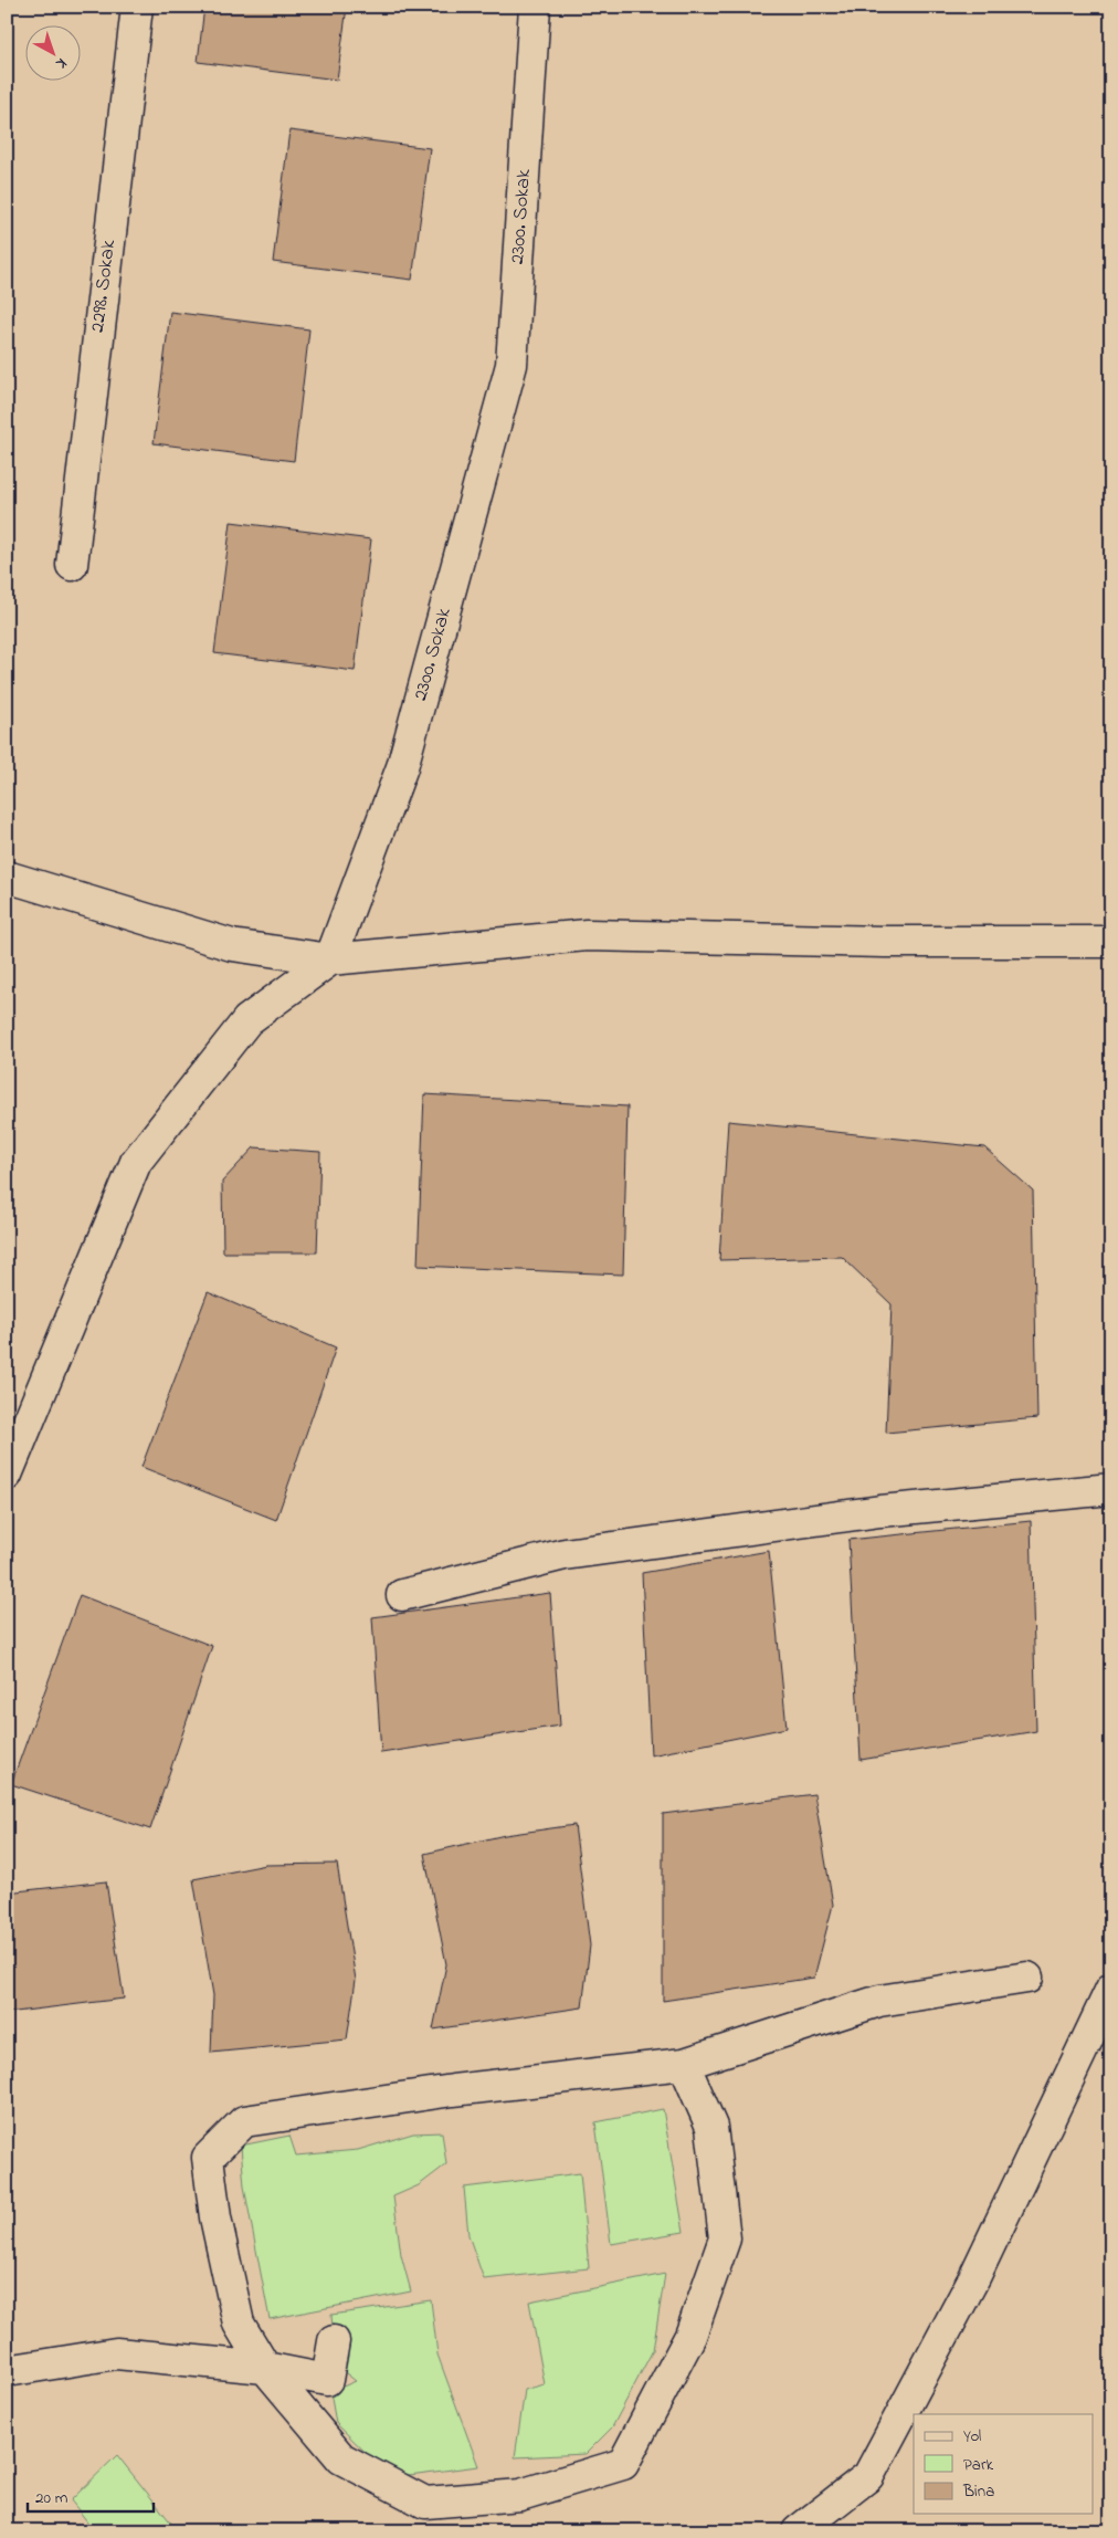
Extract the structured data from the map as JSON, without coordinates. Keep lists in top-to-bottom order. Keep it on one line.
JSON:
{"streets":{"street":["2300. Sokak","2298. Sokak"]},"legend":["Yol","Park","Bina"],"scale_bar":"20 m","north":"bottom right"}
